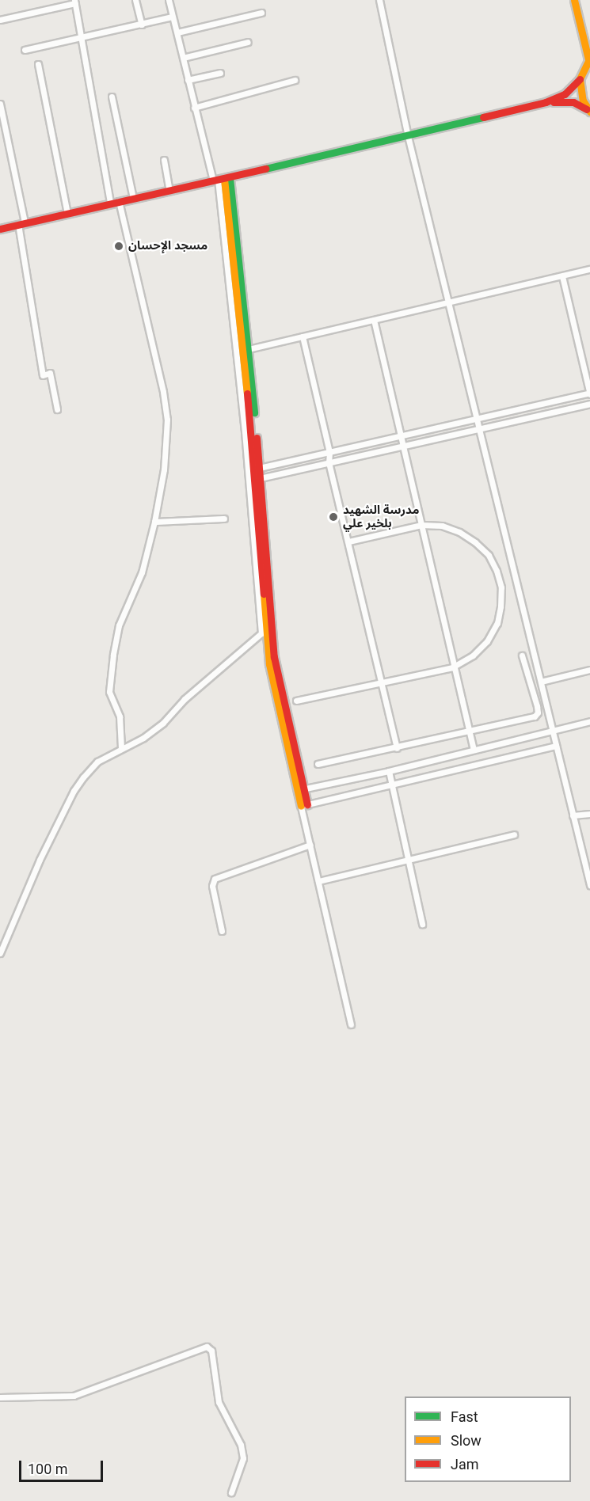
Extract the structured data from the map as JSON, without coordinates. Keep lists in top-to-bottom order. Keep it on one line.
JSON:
{"places":["مسجد الإحسان","مدرسة الشهيد بلخير علي"],"legend":["Fast","Slow","Jam"],"scale_bar":"100 m"}
